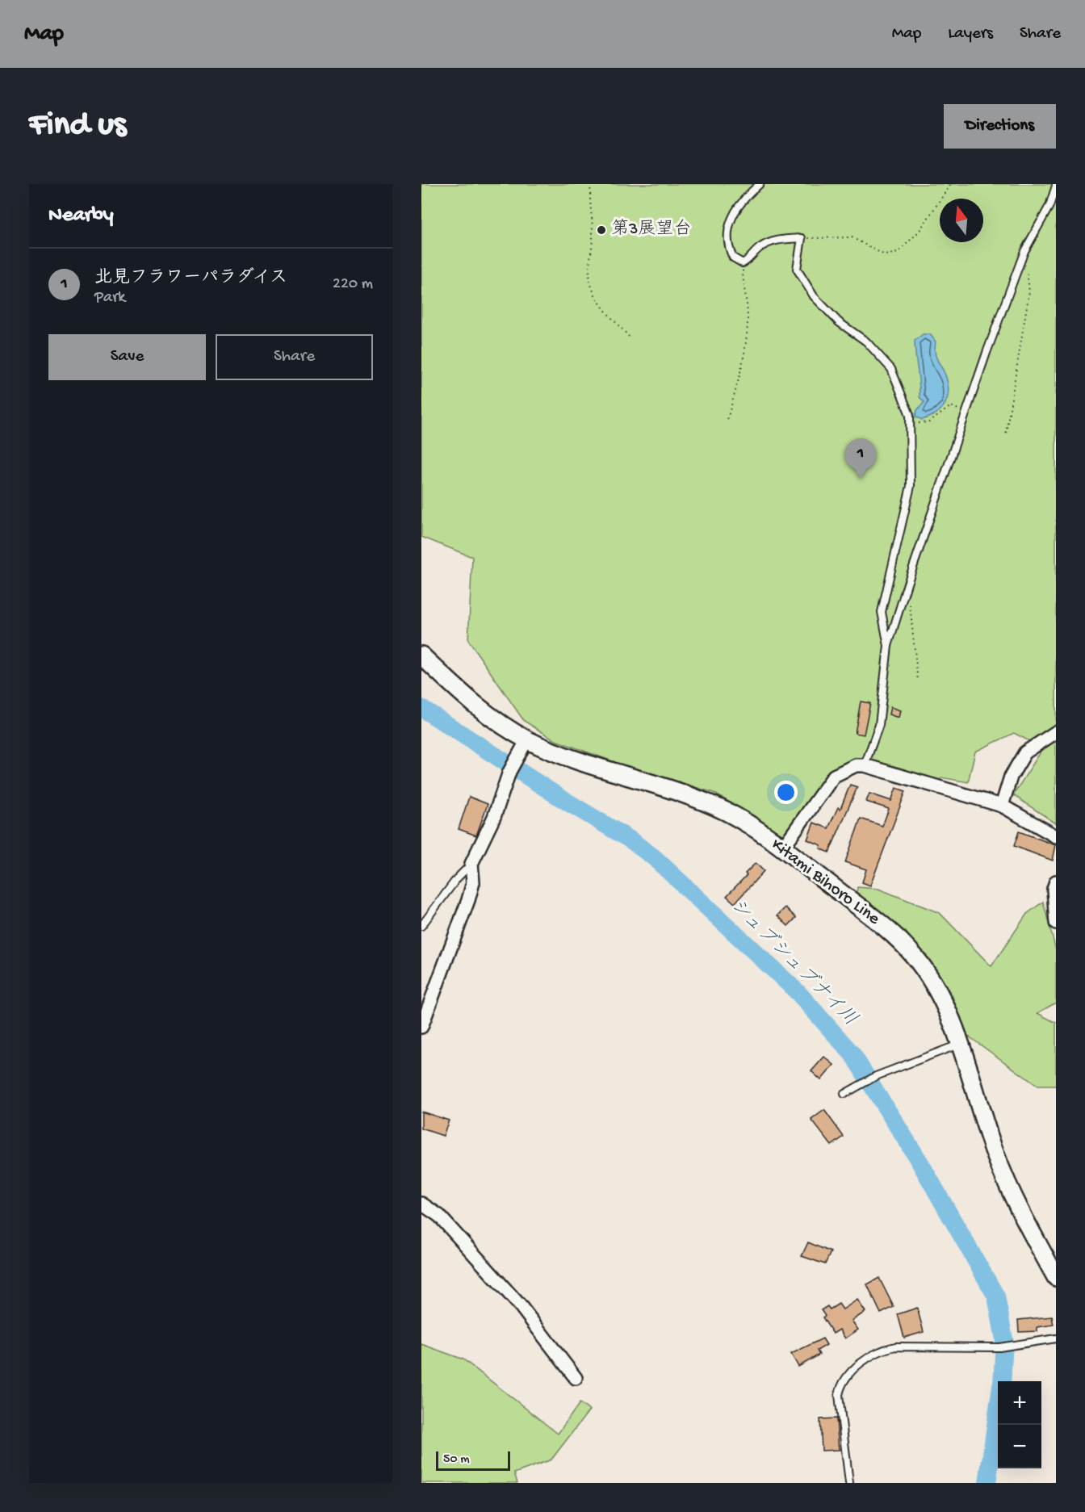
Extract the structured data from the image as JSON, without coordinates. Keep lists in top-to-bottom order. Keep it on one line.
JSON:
{"streets":{"main road":["Kitami Bihoro Line"]},"water":["シュブシュブナイ川"],"places":["第3展望台"],"scale_bar":"50 m","north":"top","page":{"header":"Map","nav":["Map","Layers","Share"],"buttons":["Directions",["Save","Share"]],"title":"Find us","heading":"Nearby","list":[{"mark":"1","name":"北見フラワーパラダイス","note":"Park","value":"220 m"}],"pins":"1","map_buttons":["+","−"],"scale":"50 m"}}
